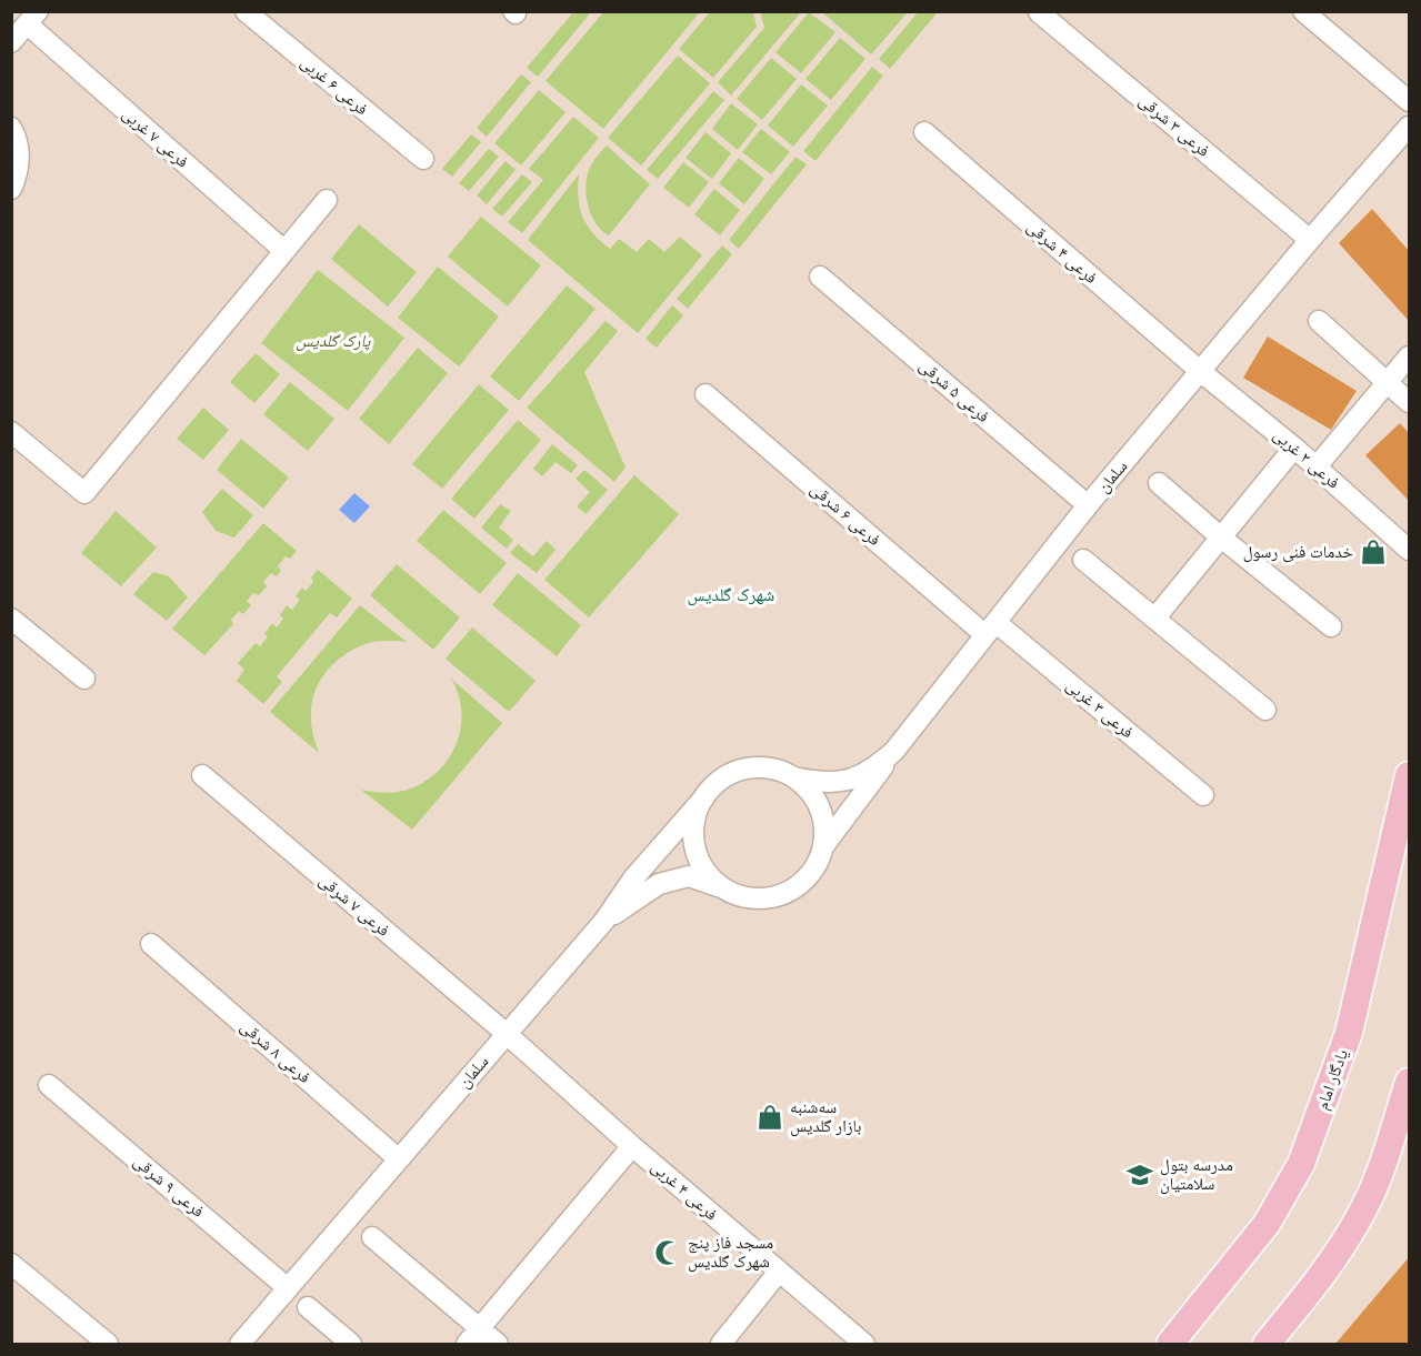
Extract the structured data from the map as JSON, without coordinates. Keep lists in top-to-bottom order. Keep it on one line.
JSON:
{"streets":{"main road":["یادگار امام"],"street":["فرعی ۶ غربی","فرعی ۳ شرقی","فرعی ۷ غربی","فرعی ۴ شرقی","فرعی ۵ شرقی","فرعی ۲ غربی","سلمان","فرعی ۶ شرقی","فرعی ۳ غربی","فرعی ۷ شرقی","فرعی ۸ شرقی","فرعی ۹ شرقی","فرعی ۴ غربی"]},"crossings":[["فرعی ۳ شرقی","سلمان"],["فرعی ۴ شرقی","فرعی ۲ غربی"],["فرعی ۴ شرقی","سلمان"],["فرعی ۵ شرقی","سلمان"],["فرعی ۲ غربی","سلمان"],["سلمان","فرعی ۶ شرقی"],["سلمان","فرعی ۳ غربی"],["سلمان","فرعی ۷ شرقی"],["سلمان","فرعی ۸ شرقی"],["سلمان","فرعی ۹ شرقی"],["سلمان","فرعی ۴ غربی"],["فرعی ۶ شرقی","فرعی ۳ غربی"],["فرعی ۷ شرقی","فرعی ۴ غربی"]],"districts":["شهرک گلدیس"],"parks":["پارک گلدیس"],"places":{"shop":["خدمات فنی رسول","سه‌شنبه بازار گلدیس"],"school or university":["مدرسه بتول سلامتیان"],"mosque":["مسجد فاز پنج شهرک گلدیس"]}}
